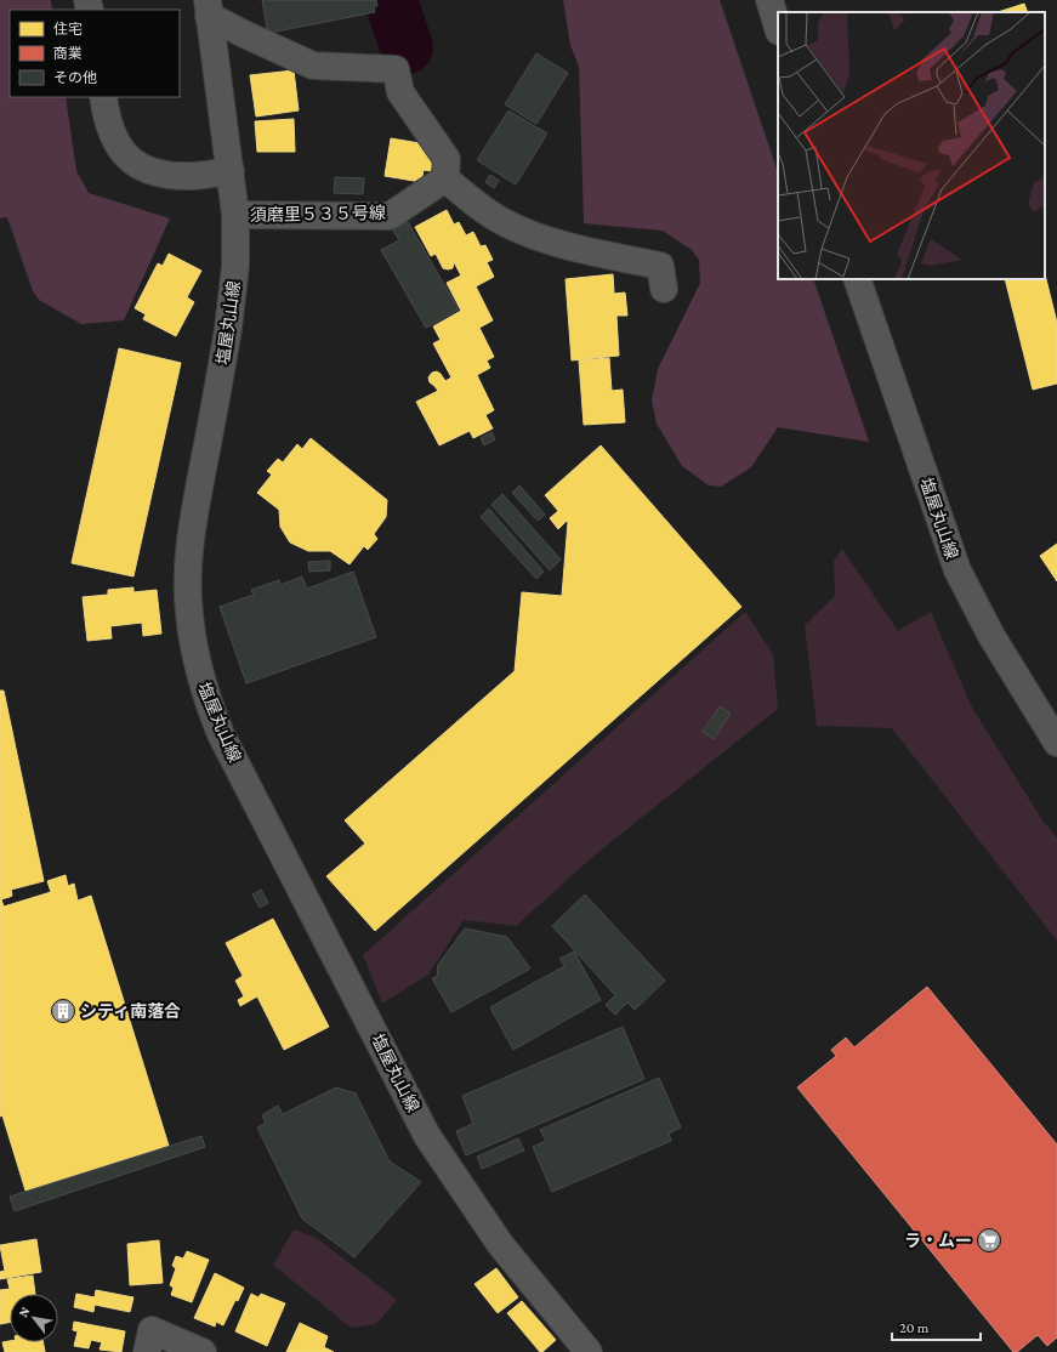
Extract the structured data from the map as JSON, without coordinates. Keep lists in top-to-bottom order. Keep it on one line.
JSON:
{"streets":{"street":["須磨里５３５号線","塩屋丸山線"]},"crossings":[["須磨里５３５号線","塩屋丸山線"]],"places":{"building":["シティ南落合"],"supermarket":["ラ・ムー"]},"legend":["住宅","商業","その他"],"scale_bar":"20 m","north":"top left"}
